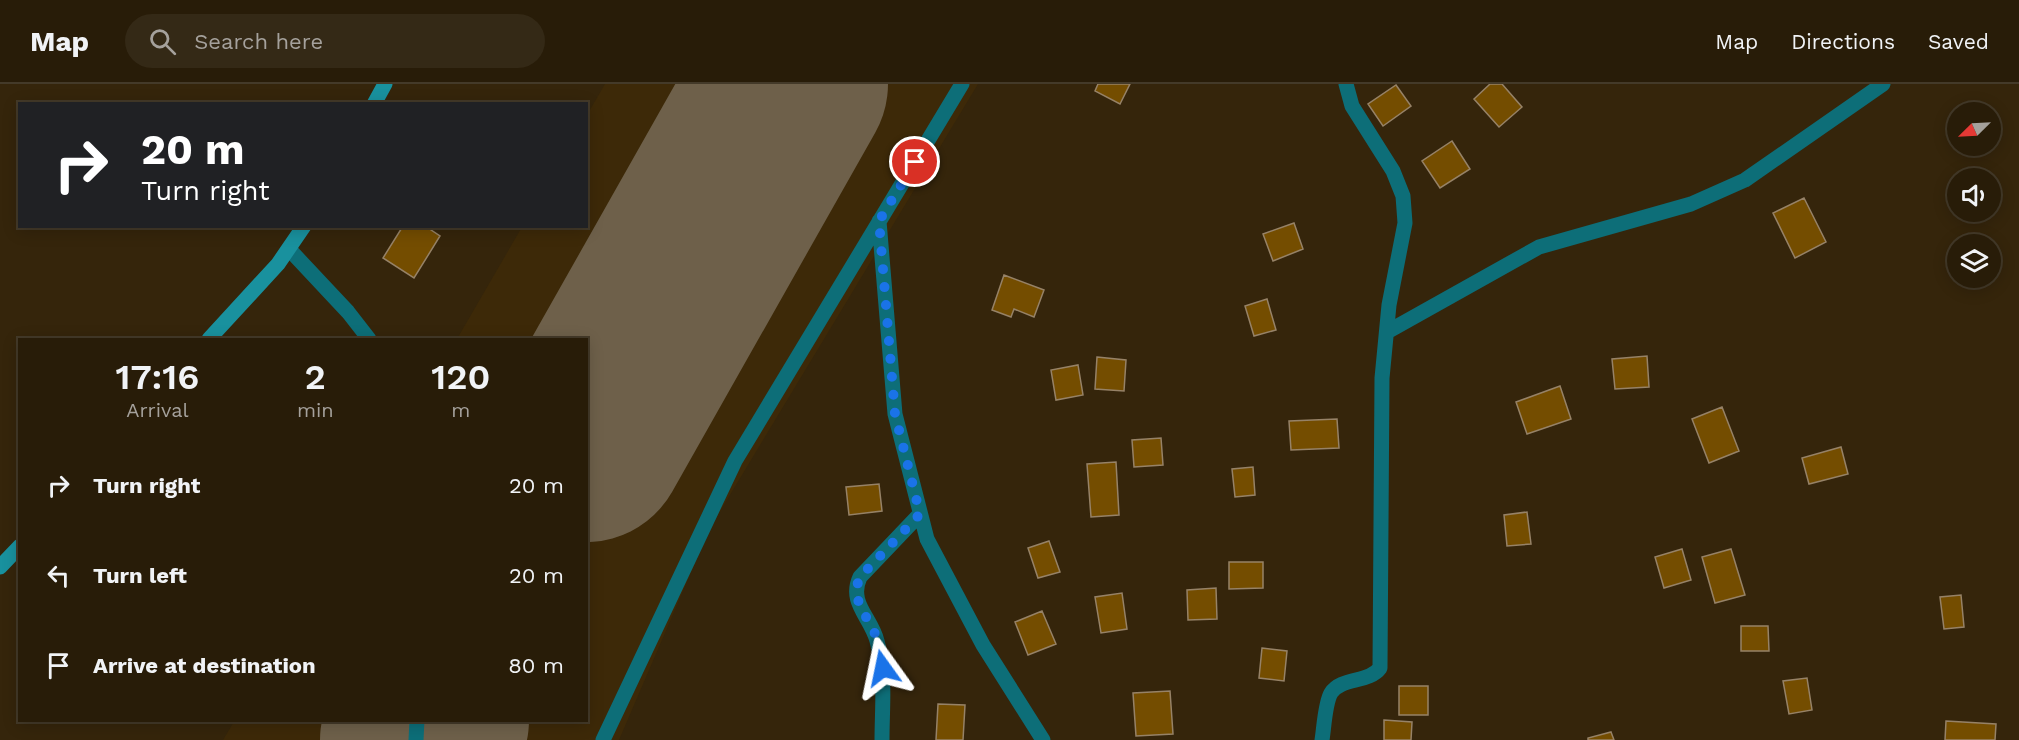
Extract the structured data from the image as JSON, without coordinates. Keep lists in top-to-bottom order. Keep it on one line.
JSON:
{"north":"bottom left","page":{"header":"Map","search":"Search here","nav":["Map","Directions","Saved"],"turn":["20 m","Turn right"],"eta":["17:16","Arrival","2","min","120","m"],"list":[{"name":"Turn right","value":"20 m"},{"name":"Turn left","value":"20 m"},{"name":"Arrive at destination","value":"80 m"}]}}
